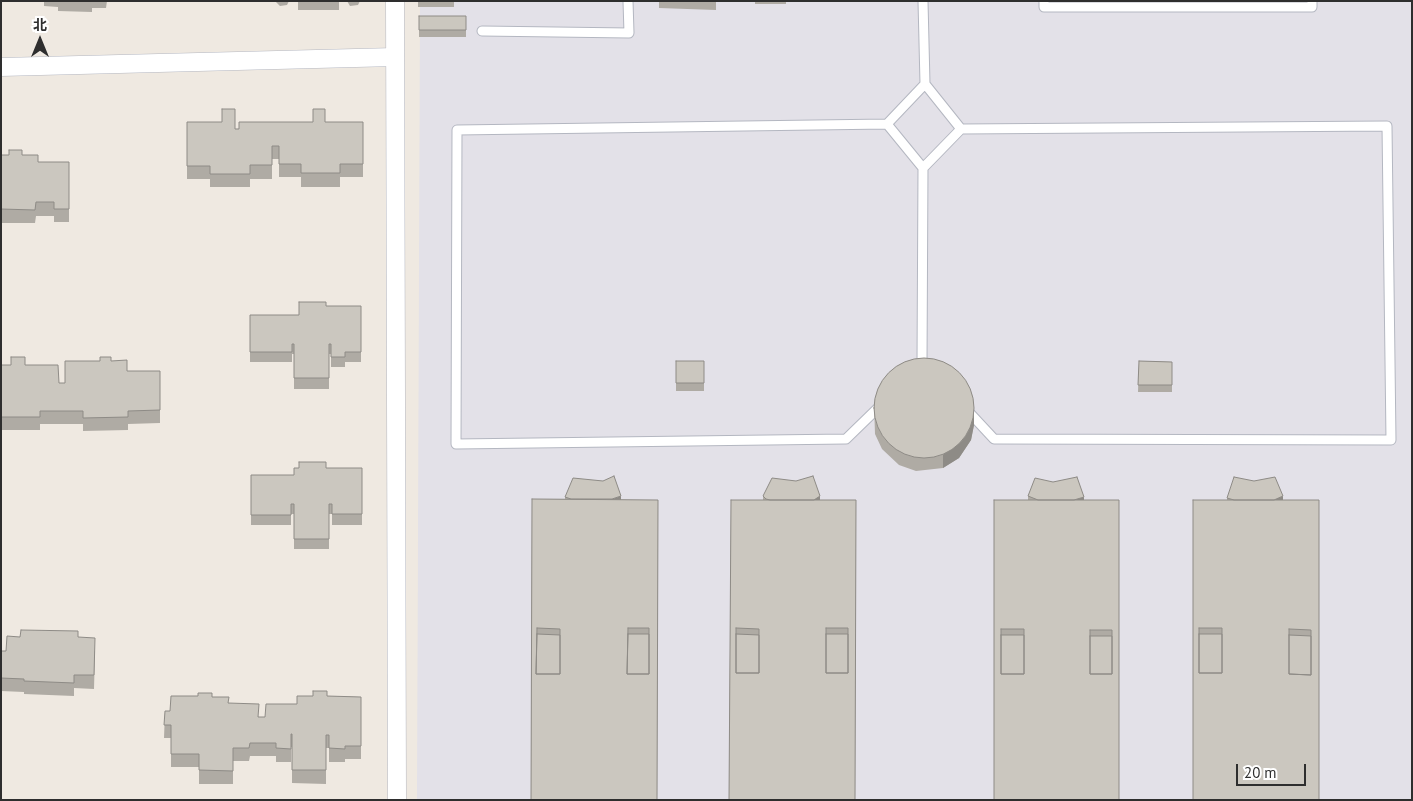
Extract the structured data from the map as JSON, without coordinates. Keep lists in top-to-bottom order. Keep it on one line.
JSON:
{"scale_bar":"20 m","north":"top"}
